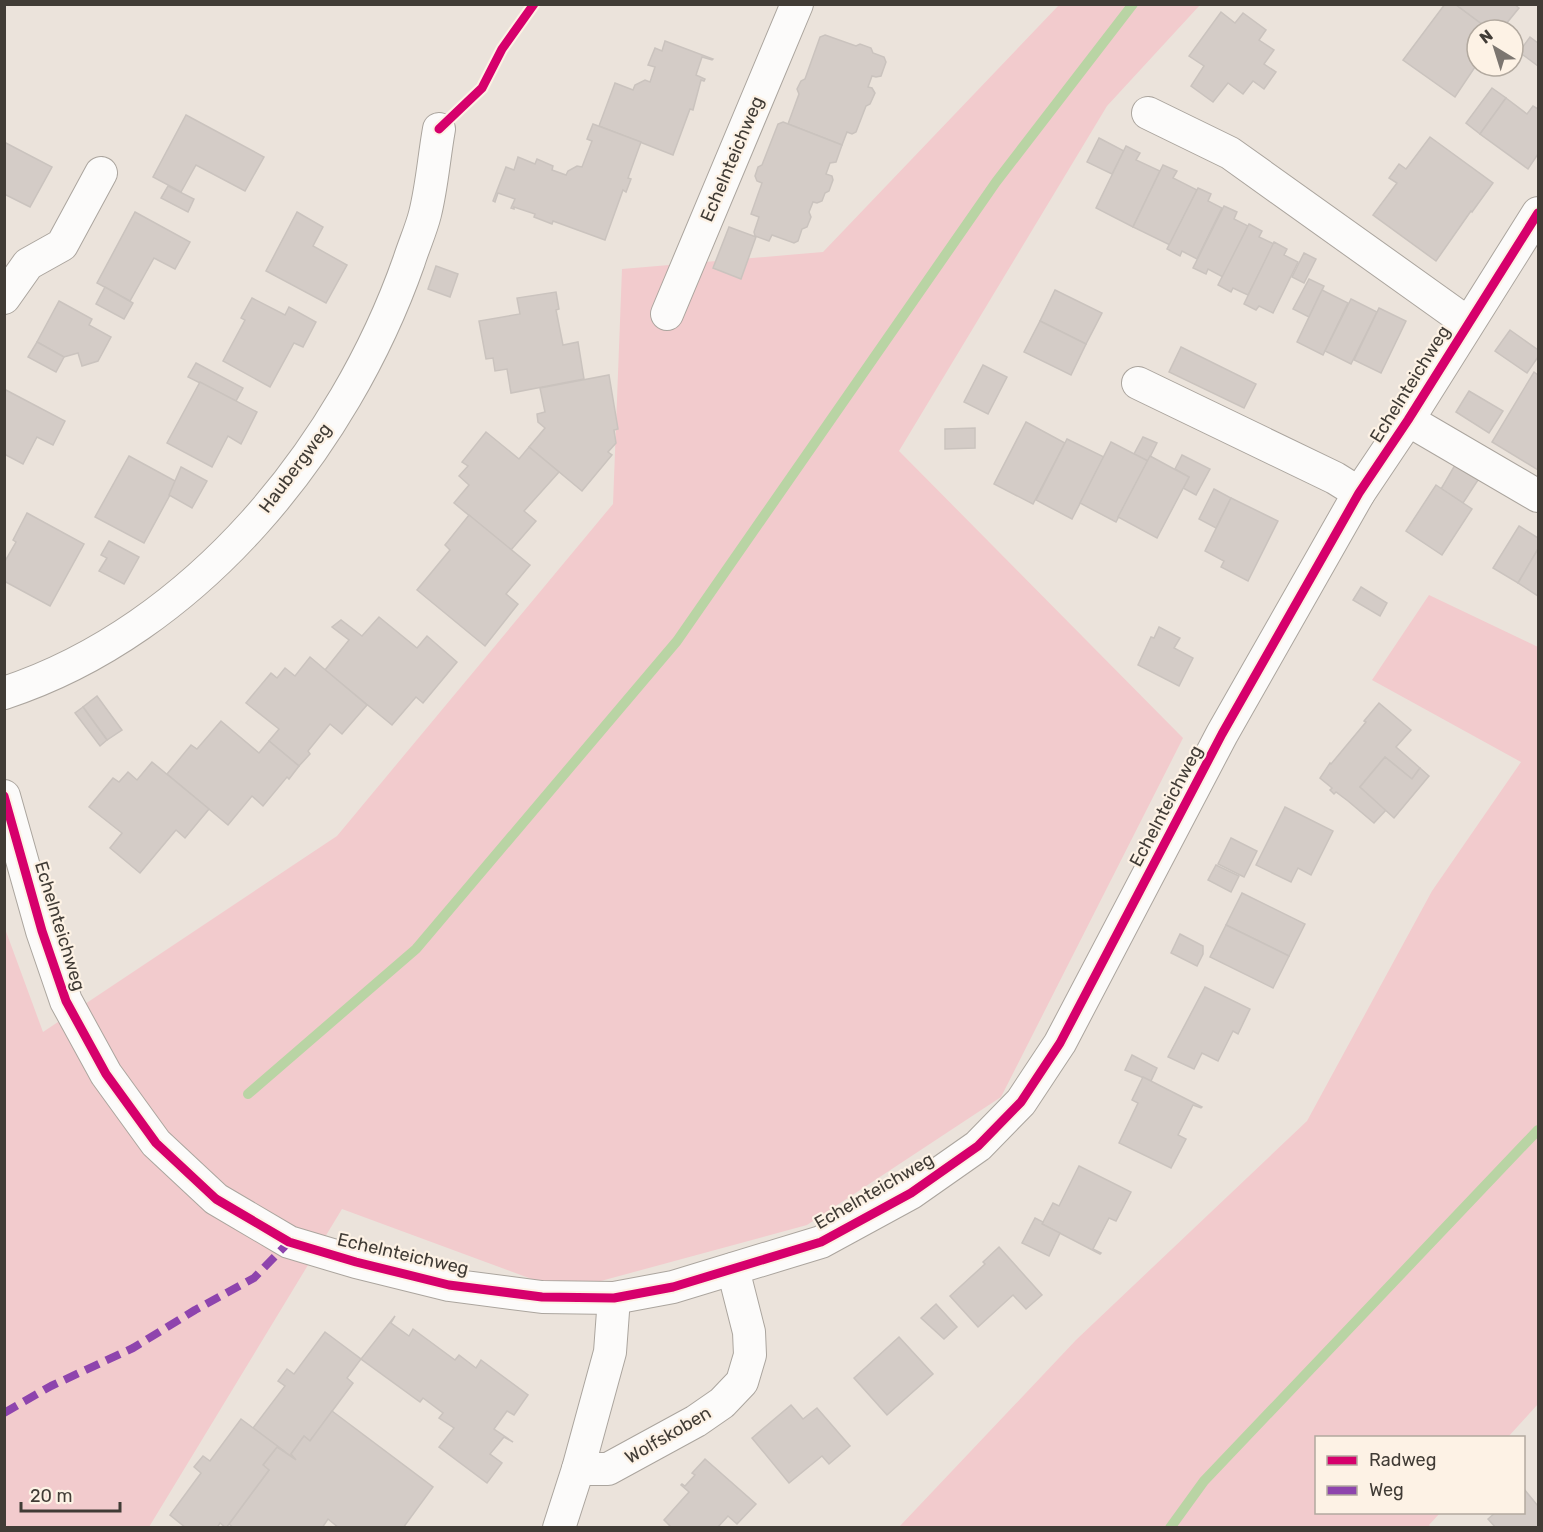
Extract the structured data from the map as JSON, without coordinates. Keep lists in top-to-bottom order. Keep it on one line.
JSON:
{"streets":{"street":["Echelnteichweg","Haubergweg","Wolfskoben"]},"crossings":[["Echelnteichweg","Wolfskoben"]],"legend":["Radweg","Weg"],"scale_bar":"20 m","north":"top left"}
